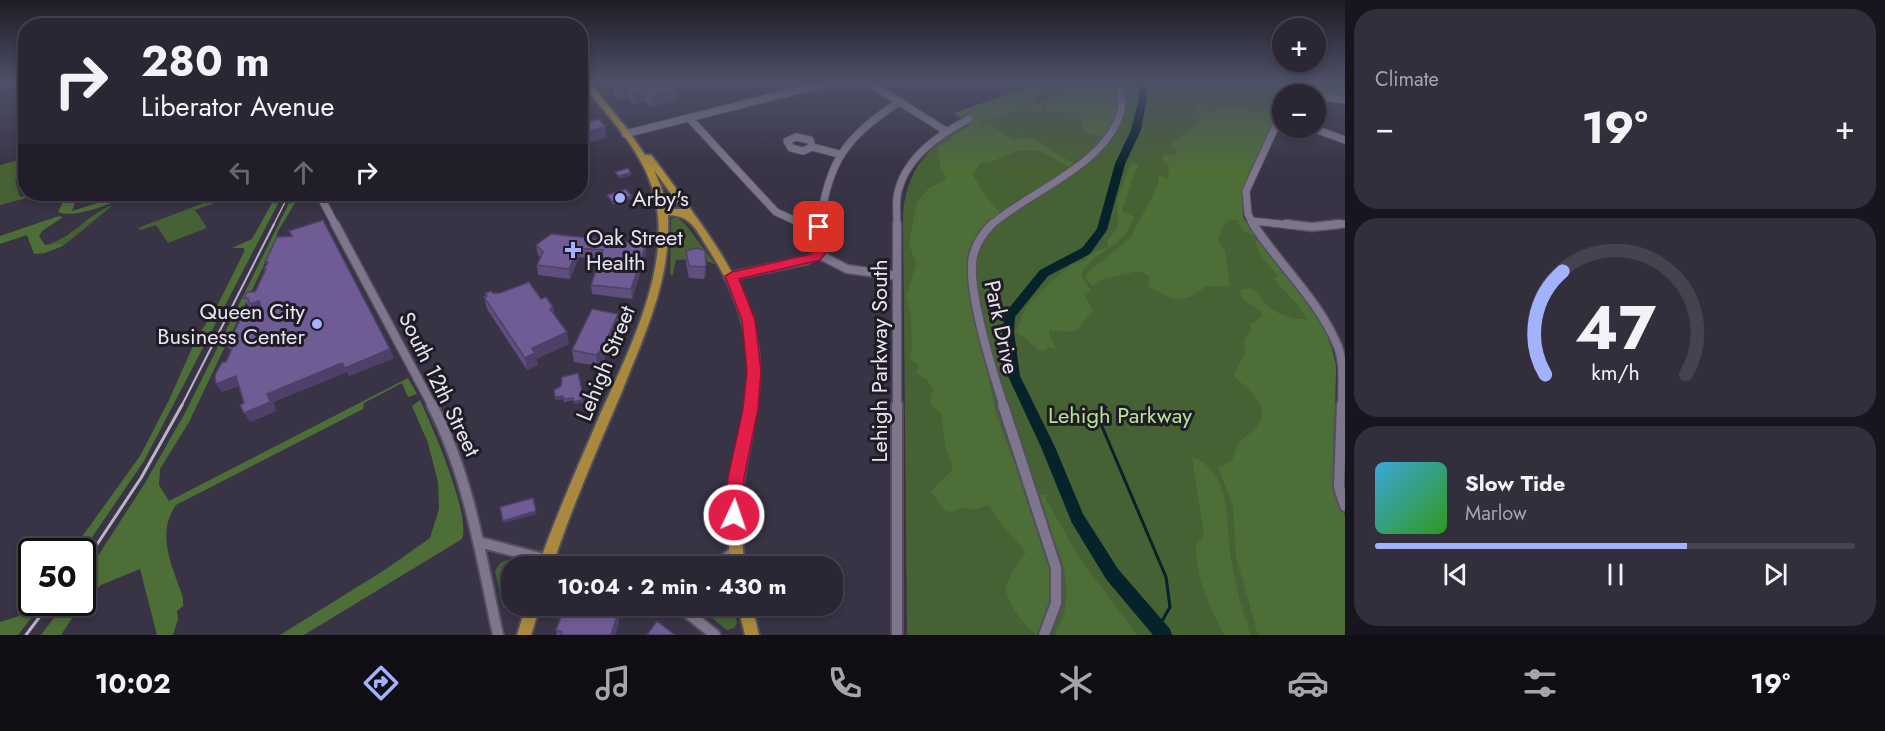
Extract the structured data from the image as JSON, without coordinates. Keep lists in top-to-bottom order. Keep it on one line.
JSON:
{"streets":{"main road":["Lehigh Street"],"street":["Park Drive","Lehigh Parkway South","South 12th Street"]},"parks":["Lehigh Parkway"],"places":{"other":["Arby's","Queen City Business Center"],"health":["Oak Street Health"]},"page":{"tile":"Climate","map_buttons":["+","−"],"turn":["280 m","Liberator Avenue"],"heat":["−","19°","+"],"song":["Slow Tide","Marlow"],"limit":"50","trip":"10:04 · 2 min · 430 m","tabs":["10:02","19°"],"gauge":["47","km/h"]}}
